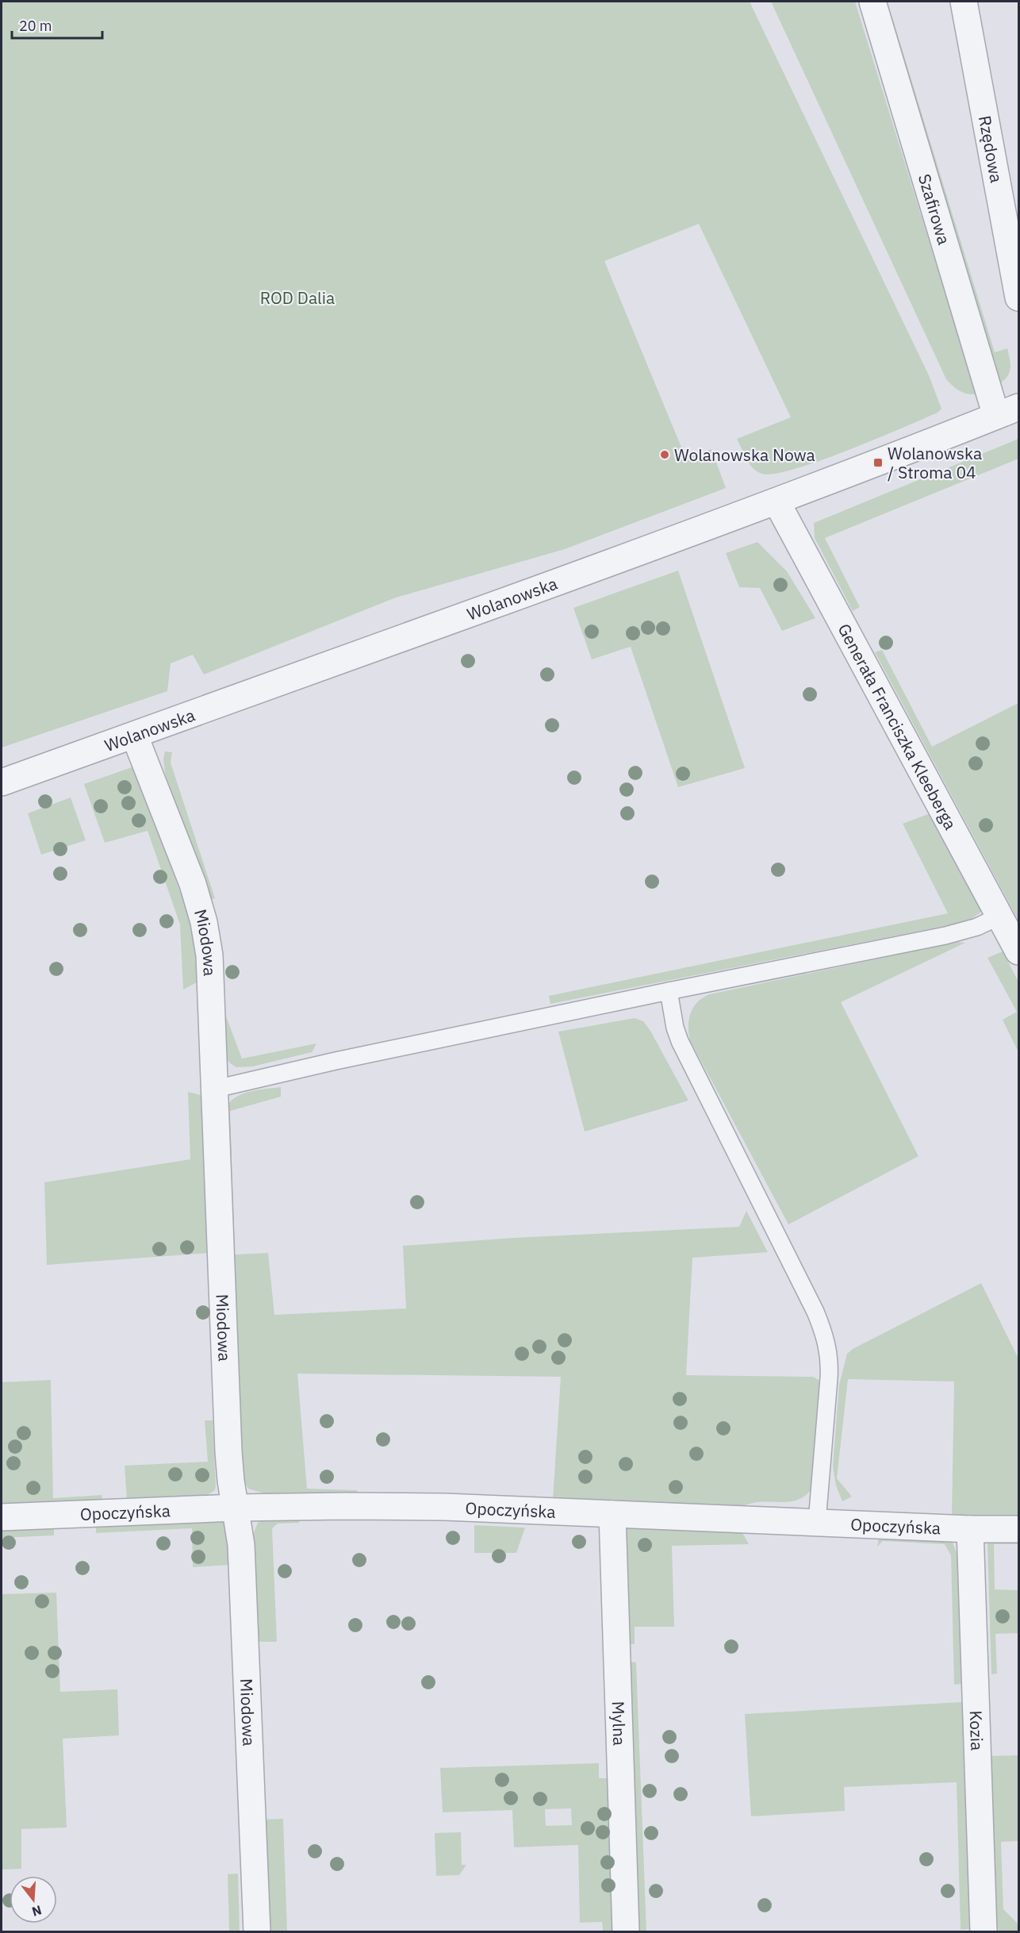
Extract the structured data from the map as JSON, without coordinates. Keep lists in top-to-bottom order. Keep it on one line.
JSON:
{"streets":{"street":["Rzędowa","Szafirowa","Wolanowska","Generała Franciszka Kleeberga","Miodowa","Opoczyńska","Mylna","Kozia"]},"crossings":[["Szafirowa","Wolanowska"],["Wolanowska","Generała Franciszka Kleeberga"],["Wolanowska","Miodowa"],["Miodowa","Opoczyńska"],["Opoczyńska","Mylna"],["Opoczyńska","Kozia"]],"parks":["ROD Dalia"],"places":{"other":["Wolanowska Nowa"],"transit":["Wolanowska / Stroma 04"]},"scale_bar":"20 m","north":"bottom"}
